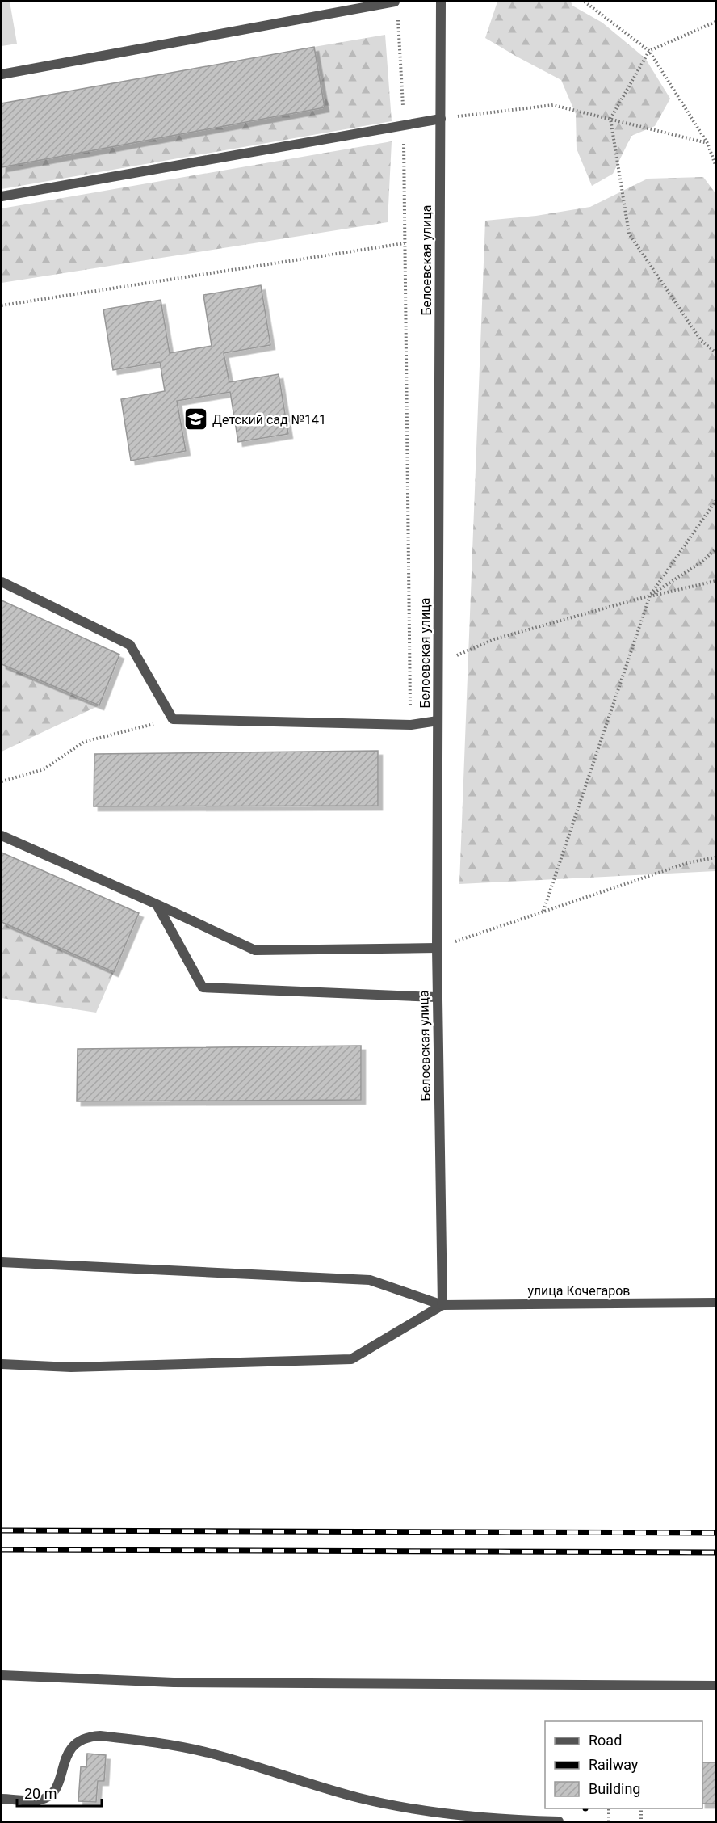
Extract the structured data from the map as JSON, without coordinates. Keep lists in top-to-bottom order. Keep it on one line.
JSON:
{"streets":{"street":["Белоевская улица","улица Кочегаров"]},"crossings":[["Белоевская улица","улица Кочегаров"]],"places":{"school or university":["Детский сад №141"]},"legend":["Road","Railway","Building"],"scale_bar":"20 m"}
